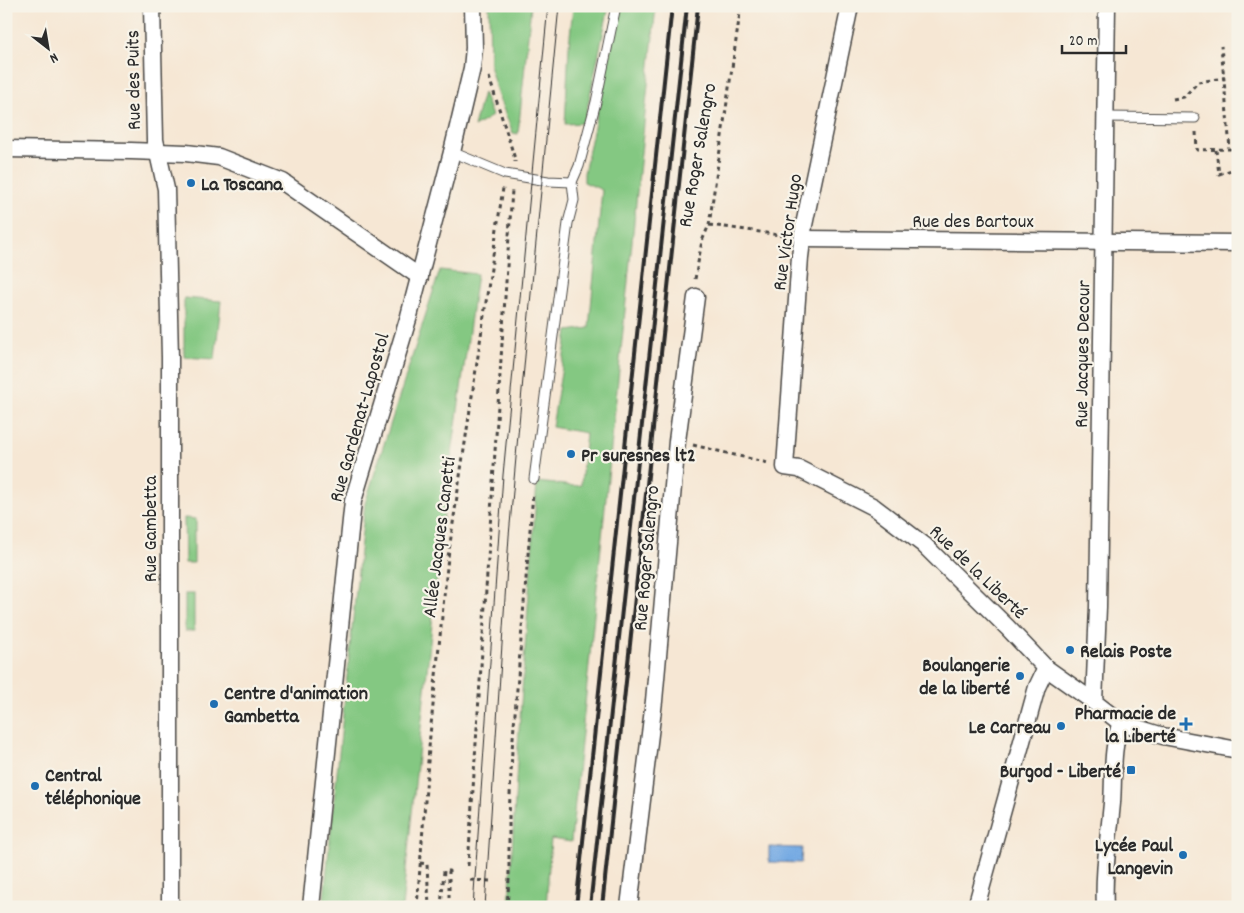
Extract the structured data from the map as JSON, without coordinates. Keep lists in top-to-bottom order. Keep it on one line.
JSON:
{"streets":{"street":["Rue des Puits","Rue Roger Salengro","Rue des Bartoux","Rue Victor Hugo","Rue Jacques Decour","Rue Gardenat-Lapostol","Rue Gambetta","Rue de la Liberté"],"path":["Allée Jacques Canetti"]},"crossings":[["Rue des Puits","Rue Gambetta"],["Rue des Bartoux","Rue Victor Hugo"],["Rue des Bartoux","Rue Jacques Decour"],["Rue Victor Hugo","Rue de la Liberté"],["Rue Jacques Decour","Rue de la Liberté"]],"places":{"other":["La Toscana","Pr suresnes lt2","Relais Poste","Boulangerie de la liberté","Centre d'animation Gambetta","Le Carreau","Central téléphonique","Lycée Paul Langevin"],"health":["Pharmacie de la Liberté"],"transit":["Burgod - Liberté"]},"scale_bar":"20 m","north":"bottom right"}
